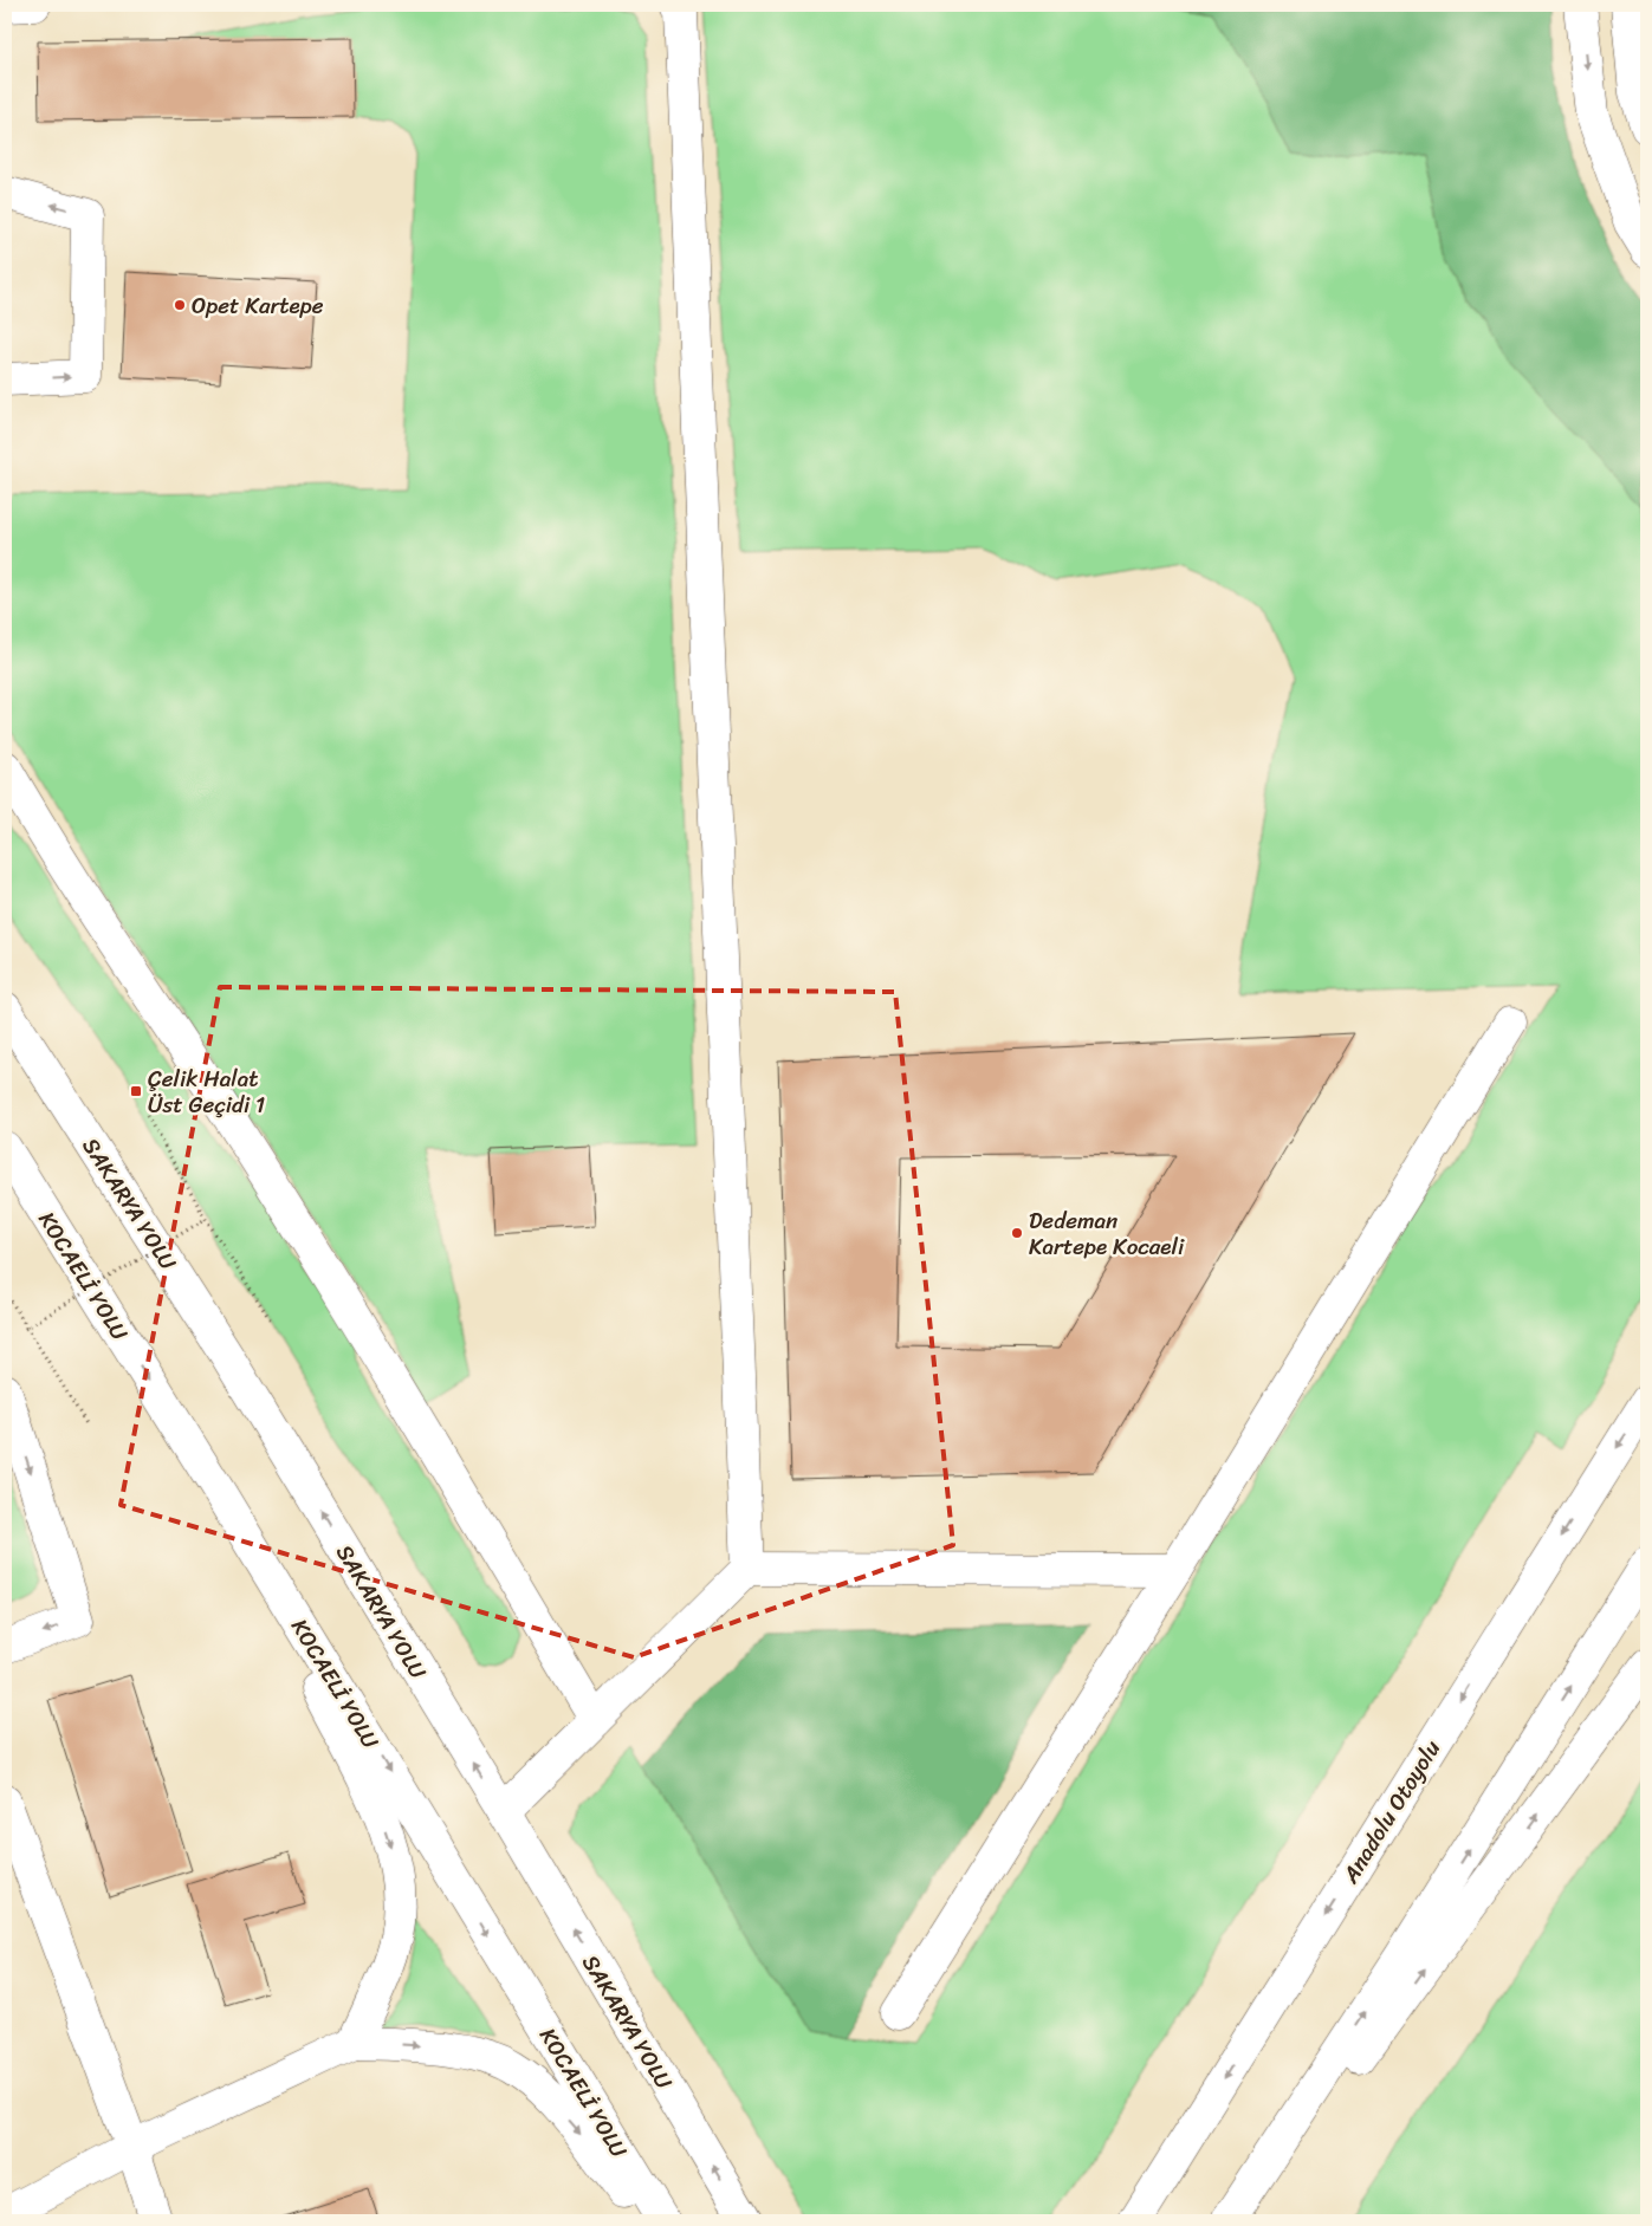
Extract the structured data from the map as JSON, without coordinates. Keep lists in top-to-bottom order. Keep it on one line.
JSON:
{"streets":{"main road":["SAKARYA YOLU","KOCAELİ YOLU","Anadolu Otoyolu"]},"places":{"other":["Opet Kartepe","Dedeman Kartepe Kocaeli"],"transit":["Çelik Halat Üst Geçidi 1"]}}
